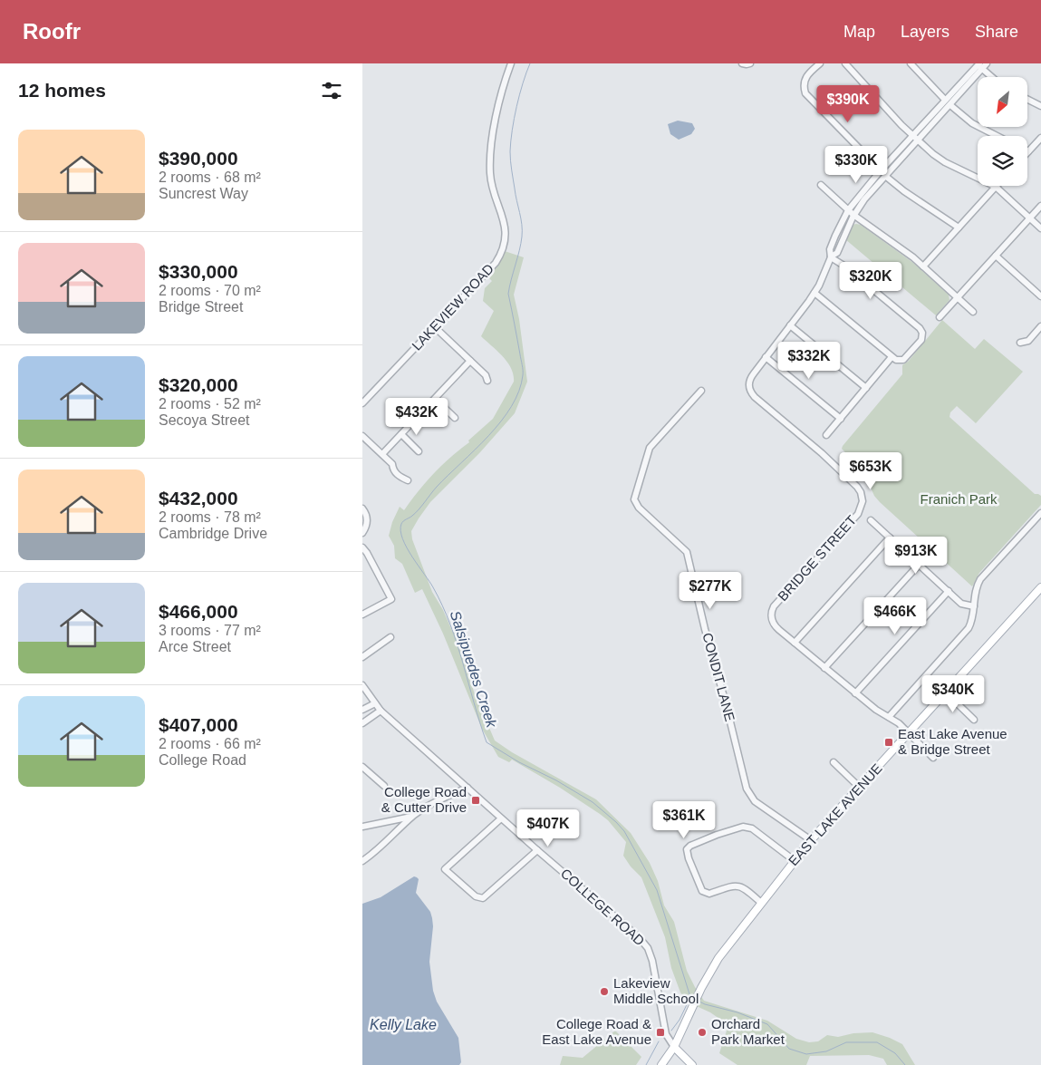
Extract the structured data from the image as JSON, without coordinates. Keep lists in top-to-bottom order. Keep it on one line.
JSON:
{"streets":{"main road":["EAST LAKE AVENUE"],"street":["LAKEVIEW ROAD","BRIDGE STREET","CONDIT LANE","COLLEGE ROAD"]},"crossings":[["BRIDGE STREET","EAST LAKE AVENUE"],["CONDIT LANE","EAST LAKE AVENUE"],["EAST LAKE AVENUE","COLLEGE ROAD"]],"water":["Salsipuedes Creek","Kelly Lake"],"parks":["Franich Park"],"places":{"transit":["East Lake Avenue & Bridge Street","College Road & Cutter Drive","College Road & East Lake Avenue"],"other":["Lakeview Middle School","Orchard Park Market"]},"north":"bottom left","page":{"header":"Roofr","nav":["Map","Layers","Share"],"heading":"12 homes","price":["$390K","$330K","$320K","$332K","$432K","$653K","$913K","$277K","$466K","$340K","$361K","$407K"],"list":[{"name":"$390,000","note":"2 rooms · 68 m² · Suncrest Way"},{"name":"$330,000","note":"2 rooms · 70 m² · Bridge Street"},{"name":"$320,000","note":"2 rooms · 52 m² · Secoya Street"},{"name":"$432,000","note":"2 rooms · 78 m² · Cambridge Drive"},{"name":"$466,000","note":"3 rooms · 77 m² · Arce Street"},{"name":"$407,000","note":"2 rooms · 66 m² · College Road"}]}}
